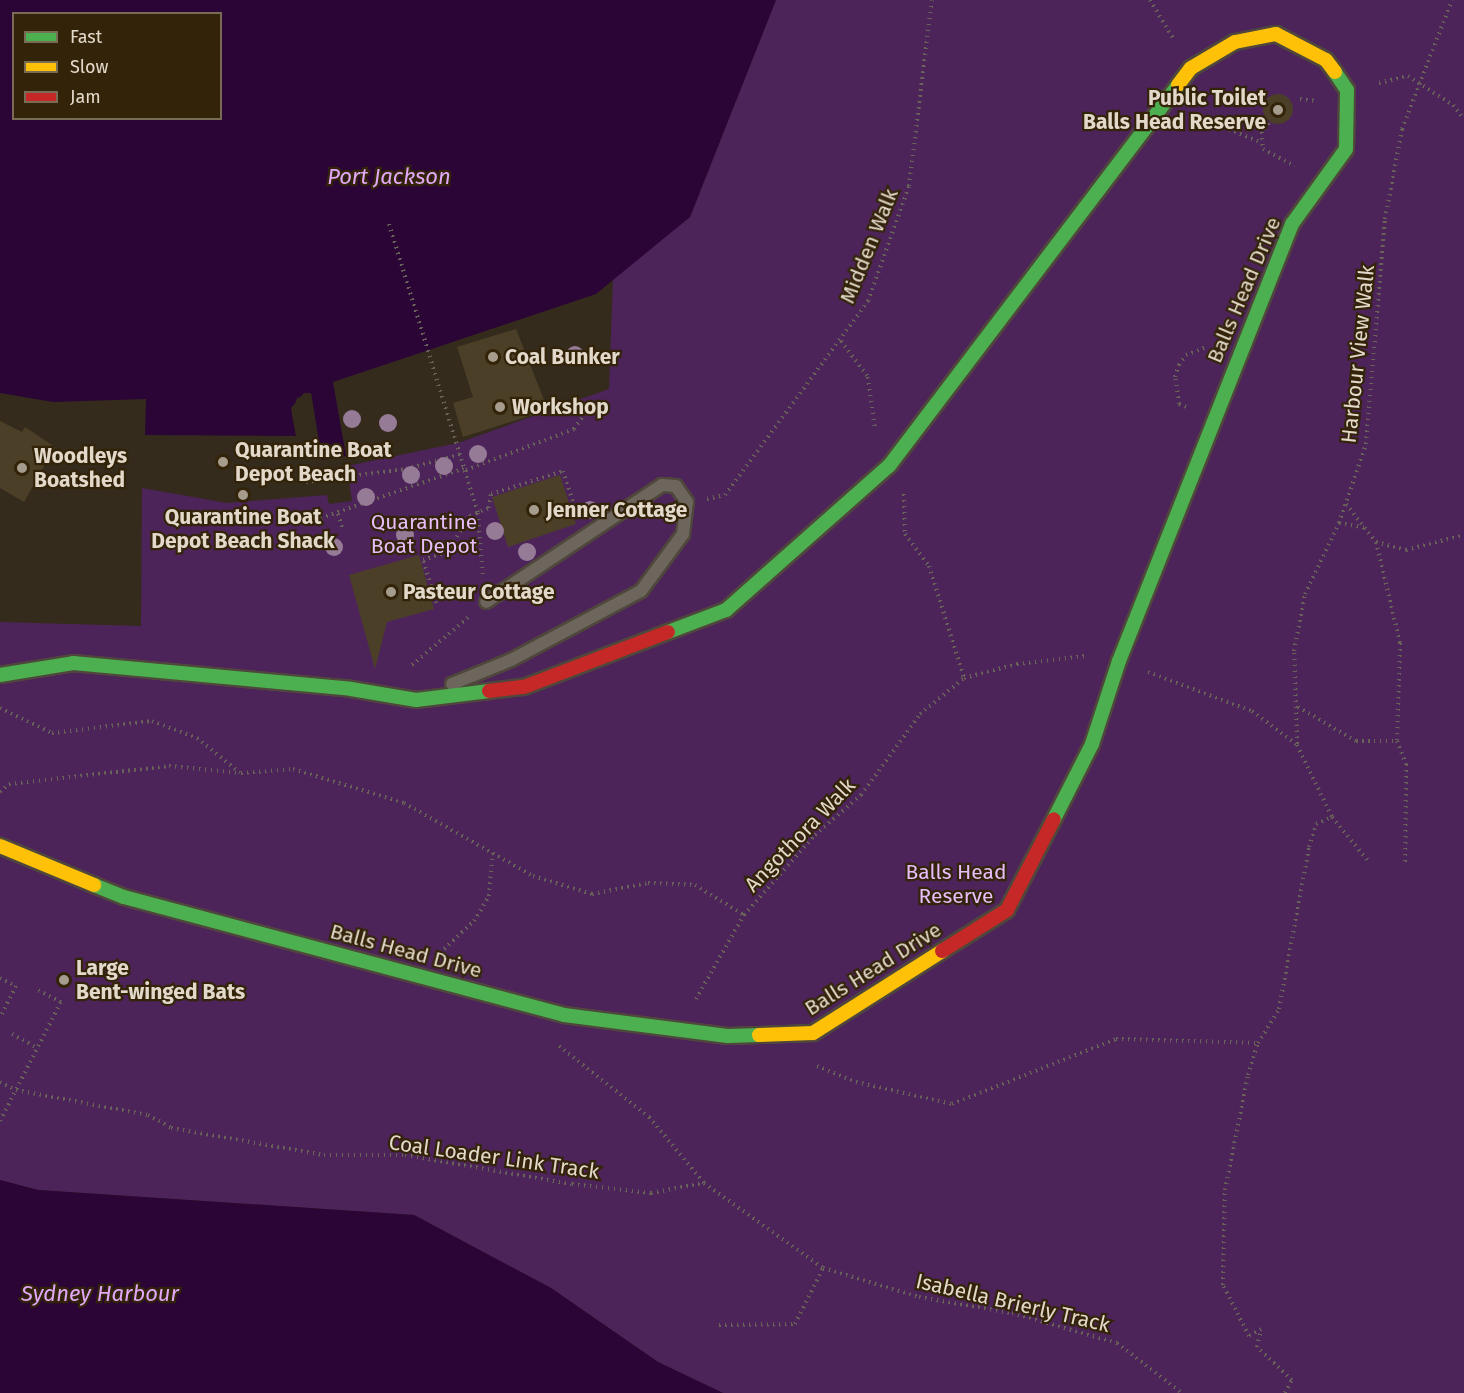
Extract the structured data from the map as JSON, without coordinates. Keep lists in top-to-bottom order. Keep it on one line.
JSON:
{"streets":{"street":["Balls Head Drive"],"path":["Midden Walk","Harbour View Walk","Angothora Walk","Coal Loader Link Track","Isabella Brierly Track"]},"crossings":[["Balls Head Drive","Angothora Walk"],["Coal Loader Link Track","Isabella Brierly Track"]],"water":["Port Jackson","Sydney Harbour"],"parks":["Quarantine Boat Depot","Balls Head Reserve"],"places":["Public Toilet Balls Head Reserve","Coal Bunker","Workshop","Quarantine Boat Depot Beach","Woodleys Boatshed","Quarantine Boat Depot Beach Shack","Jenner Cottage","Pasteur Cottage","Large Bent-winged Bats"],"legend":["Fast","Slow","Jam"]}
